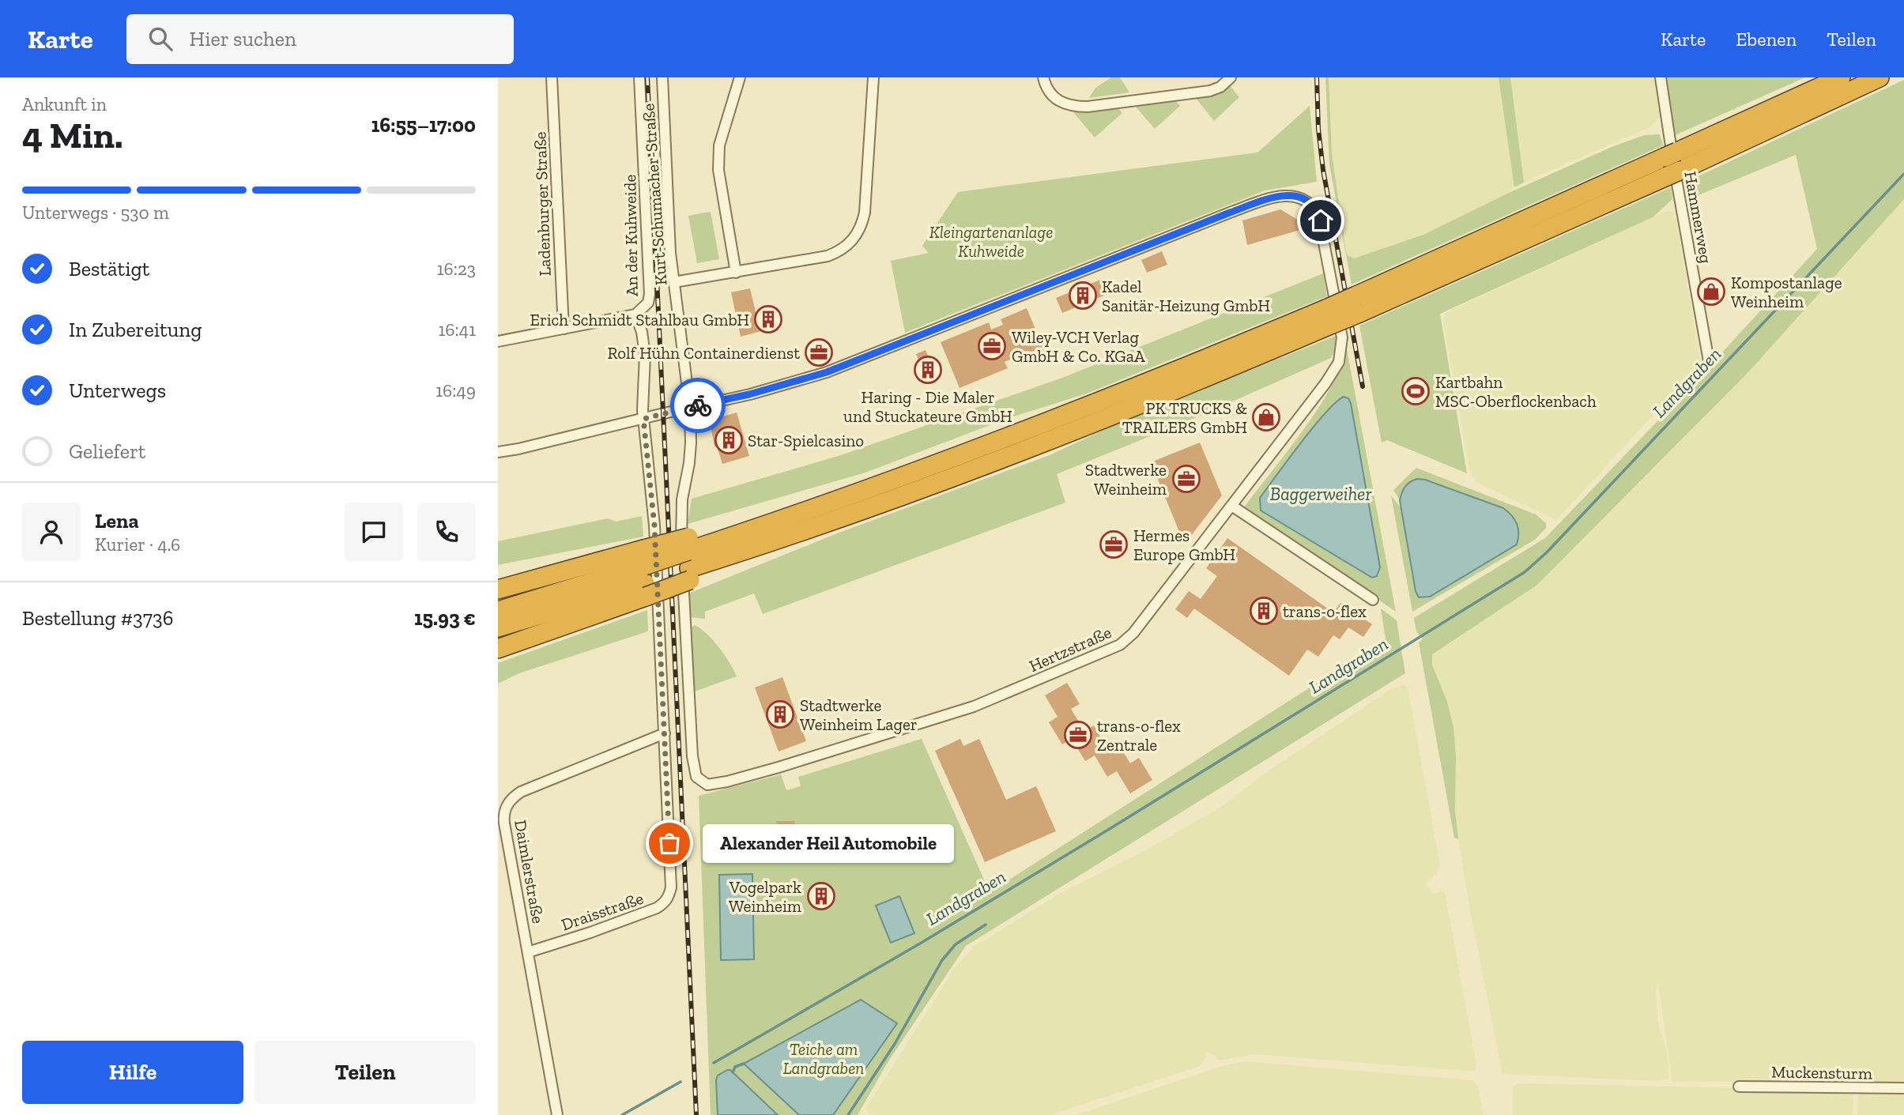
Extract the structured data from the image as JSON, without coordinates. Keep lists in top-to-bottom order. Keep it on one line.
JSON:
{"streets":{"street":["Kurt-Schumacher-Straße","Ladenburger Straße","Hammerweg","An der Kuhweide","Hertzstraße","Daimlerstraße","Draisstraße","Muckensturm"]},"crossings":[["Kurt-Schumacher-Straße","Hertzstraße"],["An der Kuhweide","Draisstraße"],["Daimlerstraße","Draisstraße"]],"water":["Landgraben","Baggerweiher"],"parks":["Kleingartenanlage Kuhweide","Teiche am Landgraben"],"places":{"shop":["Kompostanlage Weinheim","PK TRUCKS & TRAILERS GmbH"],"building":["Kadel Sanitär-Heizung GmbH","Erich Schmidt Stahlbau GmbH","Haring - Die Maler und Stuckateure GmbH","Star-Spielcasino","trans-o-flex","Stadtwerke Weinheim Lager","Vogelpark Weinheim"],"office":["Wiley-VCH Verlag GmbH & Co. KGaA","Rolf Hühn Containerdienst","Stadtwerke Weinheim","Hermes Europe GmbH","trans-o-flex Zentrale"],"sports":["Kartbahn MSC-Oberflockenbach"],"other":["Alexander Heil Automobile"]},"page":{"header":"Karte","search":"Hier suchen","nav":["Karte","Ebenen","Teilen"],"heading":["4 Min.","Ankunft in","16:55–17:00"],"panel":["Lena","Kurier · 4.6","Bestellung #3736","15.93 €"],"bar":"Unterwegs · 530 m","list":[["Bestätigt","16:23"],["In Zubereitung","16:41"],["Unterwegs","16:49"],"Geliefert"],"bubble":"Alexander Heil Automobile","buttons":["Hilfe","Teilen"]}}
